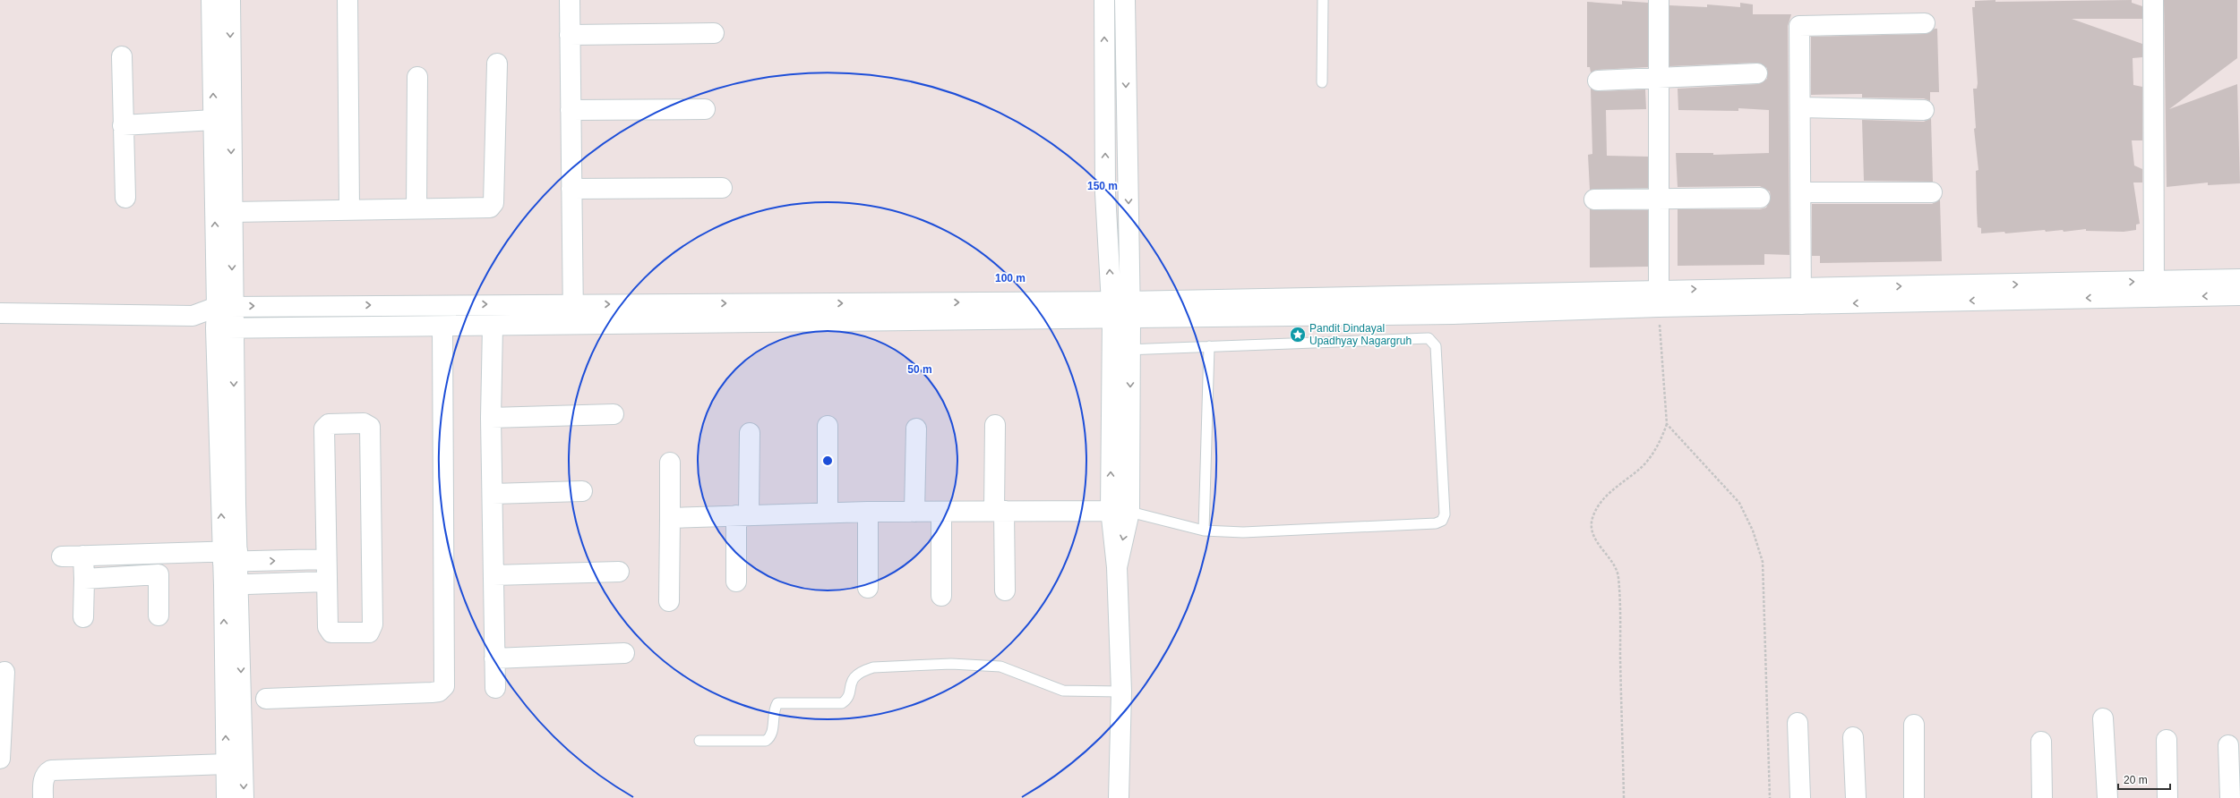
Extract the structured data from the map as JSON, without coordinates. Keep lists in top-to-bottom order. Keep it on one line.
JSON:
{"places":{"place":["Pandit Dindayal Upadhyay Nagargruh"]},"scale_bar":"20 m","rings":["150 m","100 m","50 m"]}
